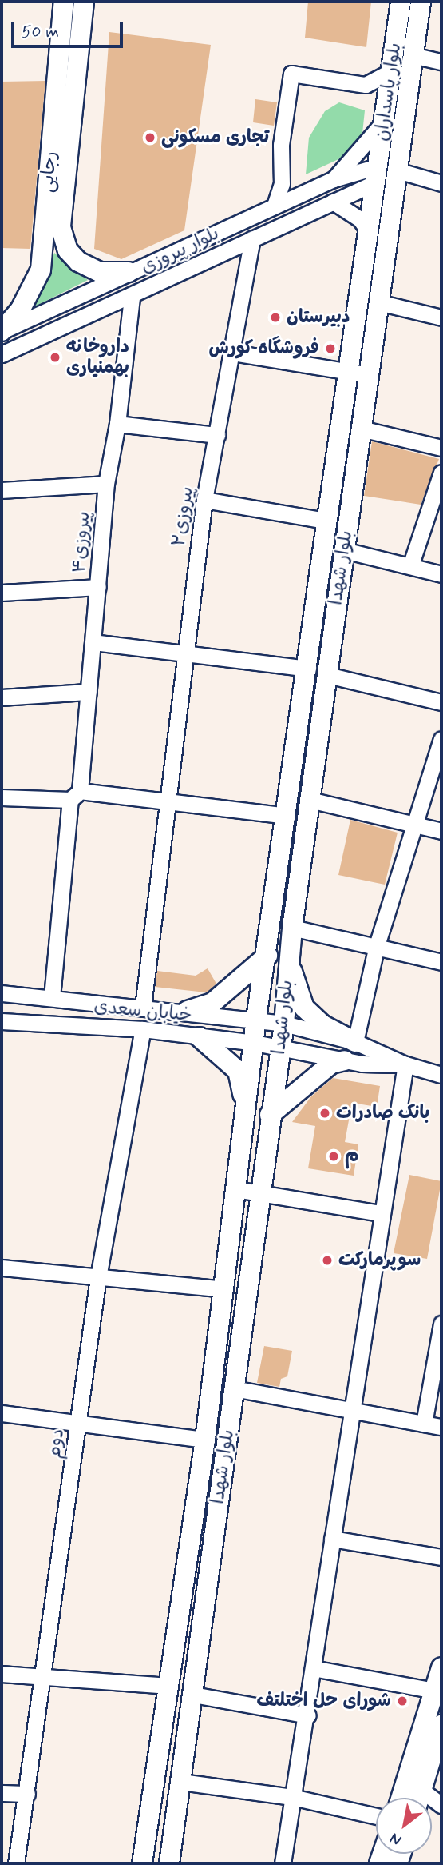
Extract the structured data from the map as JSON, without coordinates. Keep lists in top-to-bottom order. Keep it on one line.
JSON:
{"streets":{"main road":["بلوار پاسداران","رجایی","بلوار شهدا"],"street":["بلوار پیروزی","پیروزی۲","پیروزی۴","خیابان سعدی","دوم"]},"crossings":[["بلوار پاسداران","بلوار پیروزی"],["بلوار پاسداران","بلوار شهدا"],["رجایی","بلوار پیروزی"],["بلوار پیروزی","پیروزی۲"],["بلوار پیروزی","پیروزی۴"],["بلوار پیروزی","بلوار شهدا"],["پیروزی۲","خیابان سعدی"],["پیروزی۴","خیابان سعدی"],["بلوار شهدا","خیابان سعدی"],["خیابان سعدی","دوم"]],"places":["تجاری مسکونی","دبیرستان","فروشگاه کورش","داروخانه بهمنیاری","بانک صادرات","م","سوپرمارکت","شورای حل اختلتف"],"scale_bar":"50 m","north":"bottom left"}
